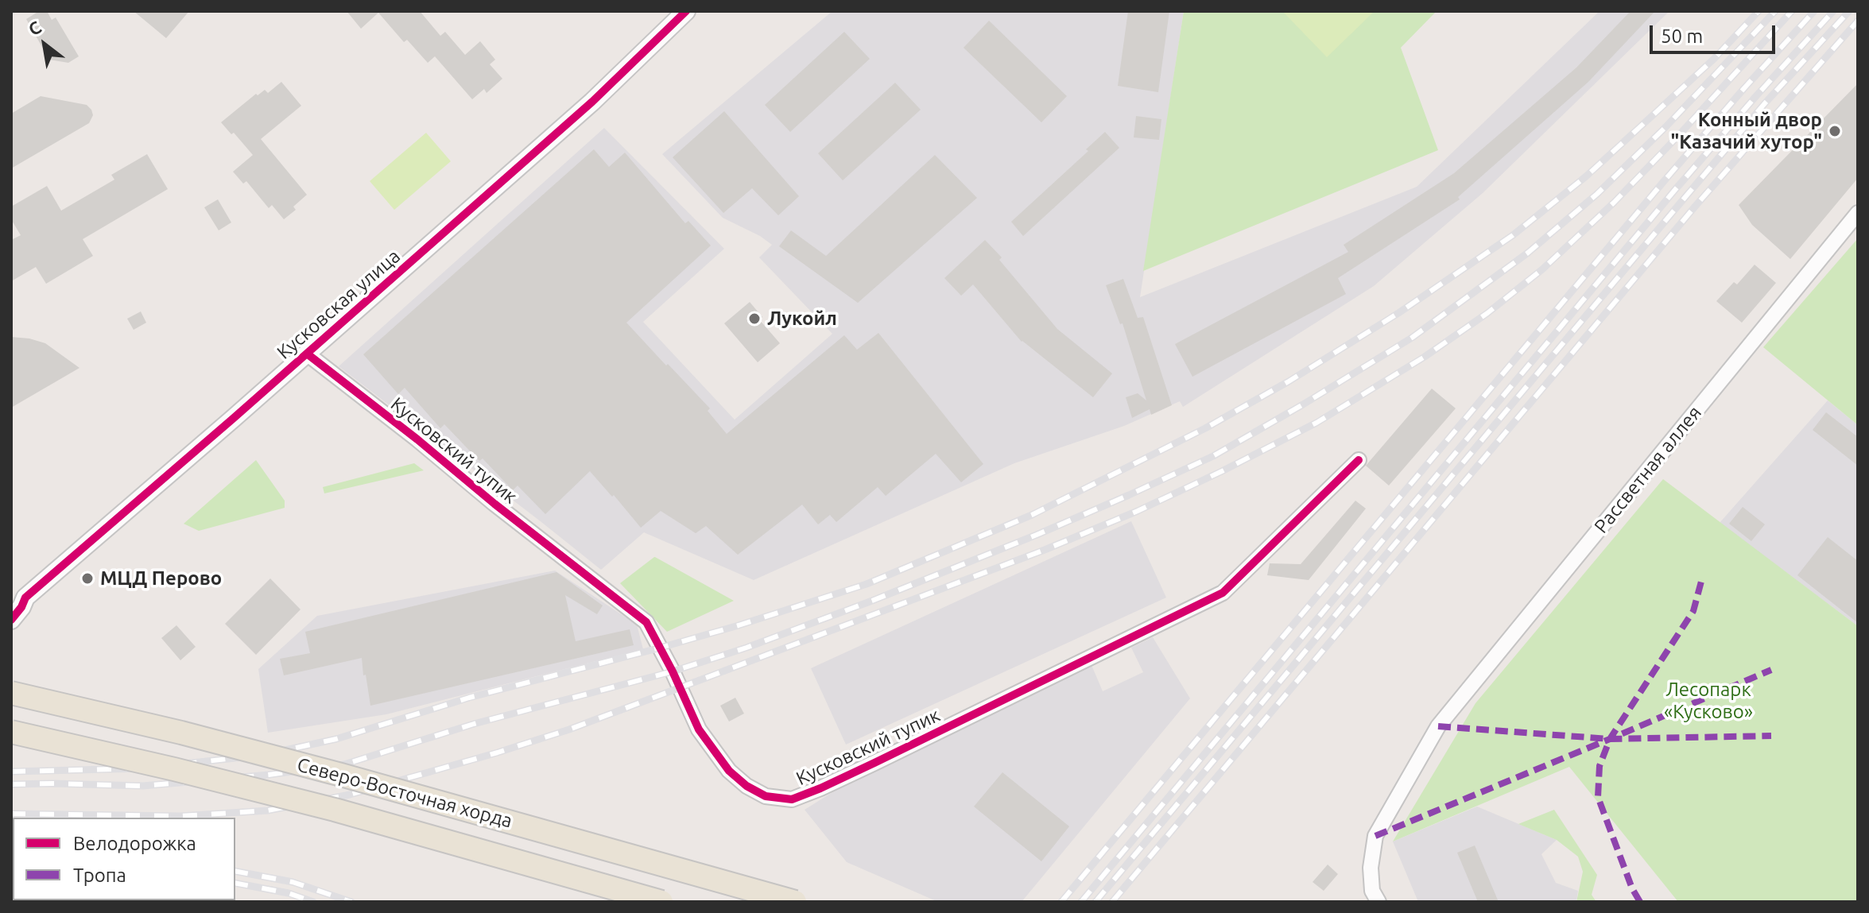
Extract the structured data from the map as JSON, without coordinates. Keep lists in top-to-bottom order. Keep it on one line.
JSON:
{"streets":{"main road":["Северо-Восточная хорда"],"street":["Кусковская улица","Кусковский тупик","Рассветная аллея"]},"crossings":[["Кусковская улица","Кусковский тупик"]],"parks":["Лесопарк «Кусково»"],"places":["Конный двор \"Казачий хутор\"","Лукойл","МЦД Перово"],"legend":["Велодорожка","Тропа"],"scale_bar":"50 m","north":"top left"}
